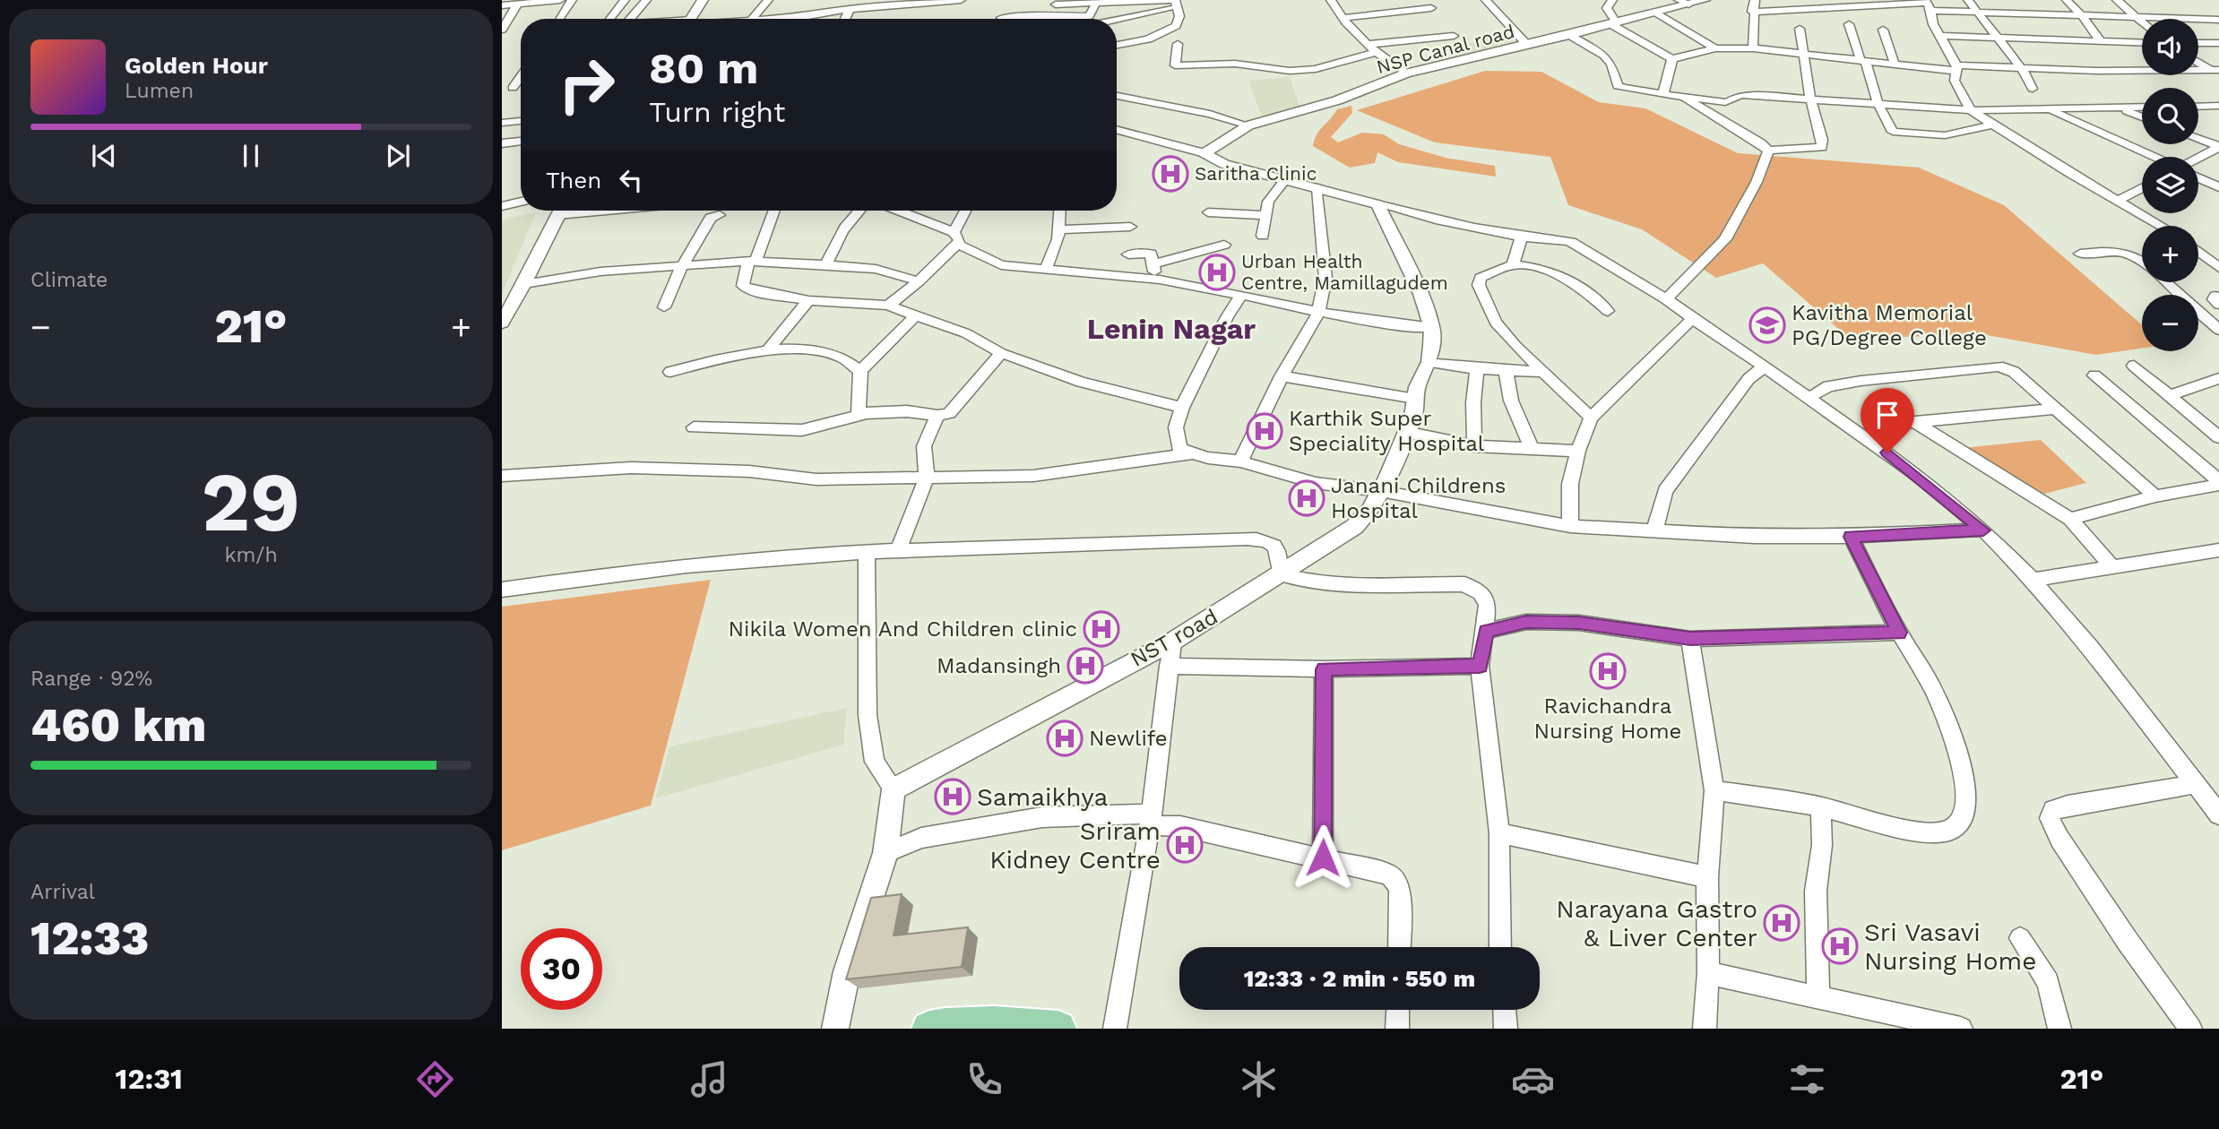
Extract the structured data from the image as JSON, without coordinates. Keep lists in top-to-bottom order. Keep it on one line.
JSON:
{"streets":{"street":["NSP Canal road","NST road"]},"districts":["Lenin Nagar"],"places":{"hospital":["Saritha Clinic","Urban Health Centre, Mamillagudem","Karthik Super Speciality Hospital","Janani Childrens Hospital","Nikila Women And Children clinic","Madansingh","Ravichandra Nursing Home","Newlife","Samaikhya","Sriram Kidney Centre","Narayana Gastro & Liver Center","Sri Vasavi Nursing Home"],"school or university":["Kavitha Memorial PG/Degree College"]},"page":{"map_buttons":["+","−"],"turn":["80 m","Turn right"],"song":["Golden Hour","Lumen"],"then":"Then","tile":["Climate",["29","km/h"],["Range · 92%","460 km"],["Arrival","12:33"]],"heat":["−","21°","+"],"limit":"30","trip":"12:33 · 2 min · 550 m","tabs":["12:31","21°"]}}
